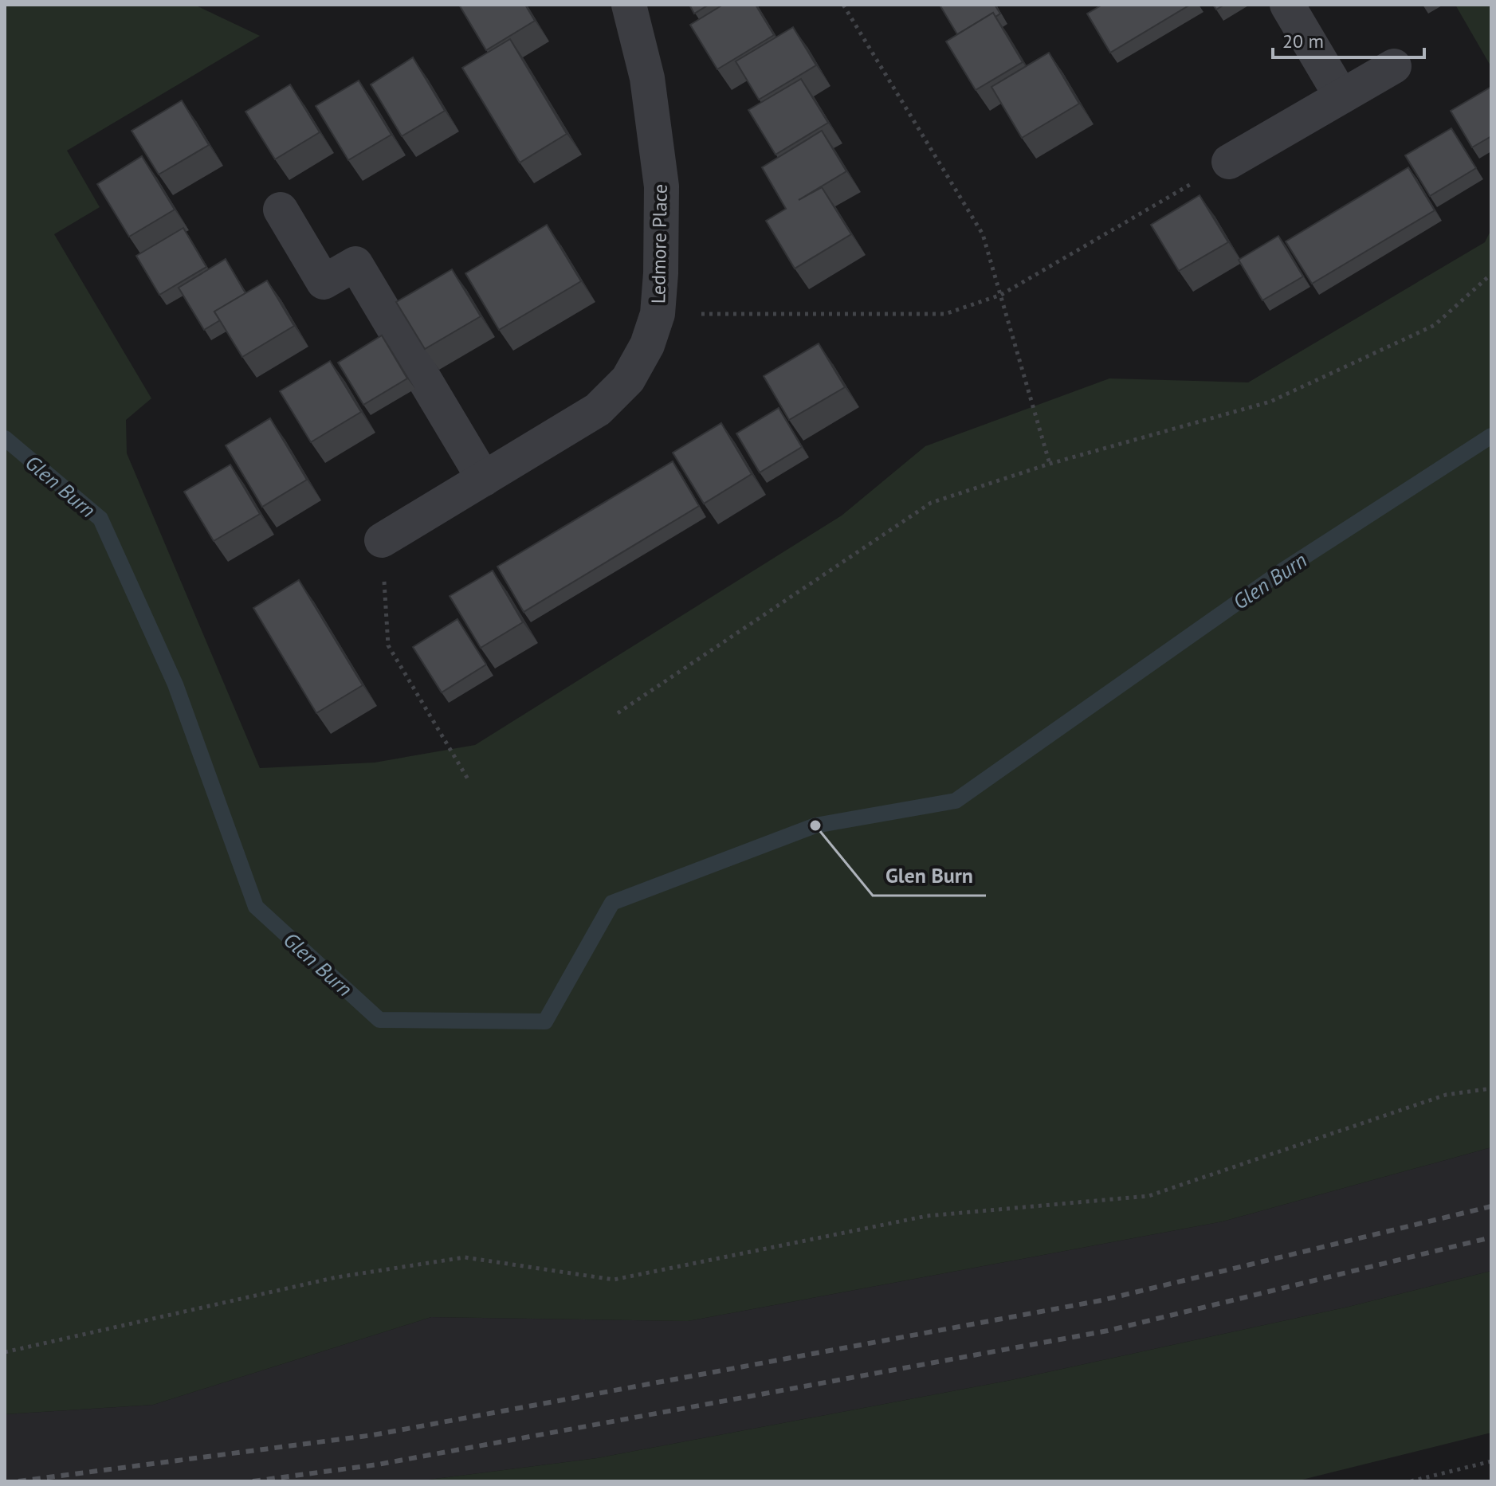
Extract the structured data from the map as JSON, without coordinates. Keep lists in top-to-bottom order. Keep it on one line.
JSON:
{"streets":{"street":["Ledmore Place"]},"water":["Glen Burn"],"places":["Glen Burn"],"scale_bar":"20 m"}
